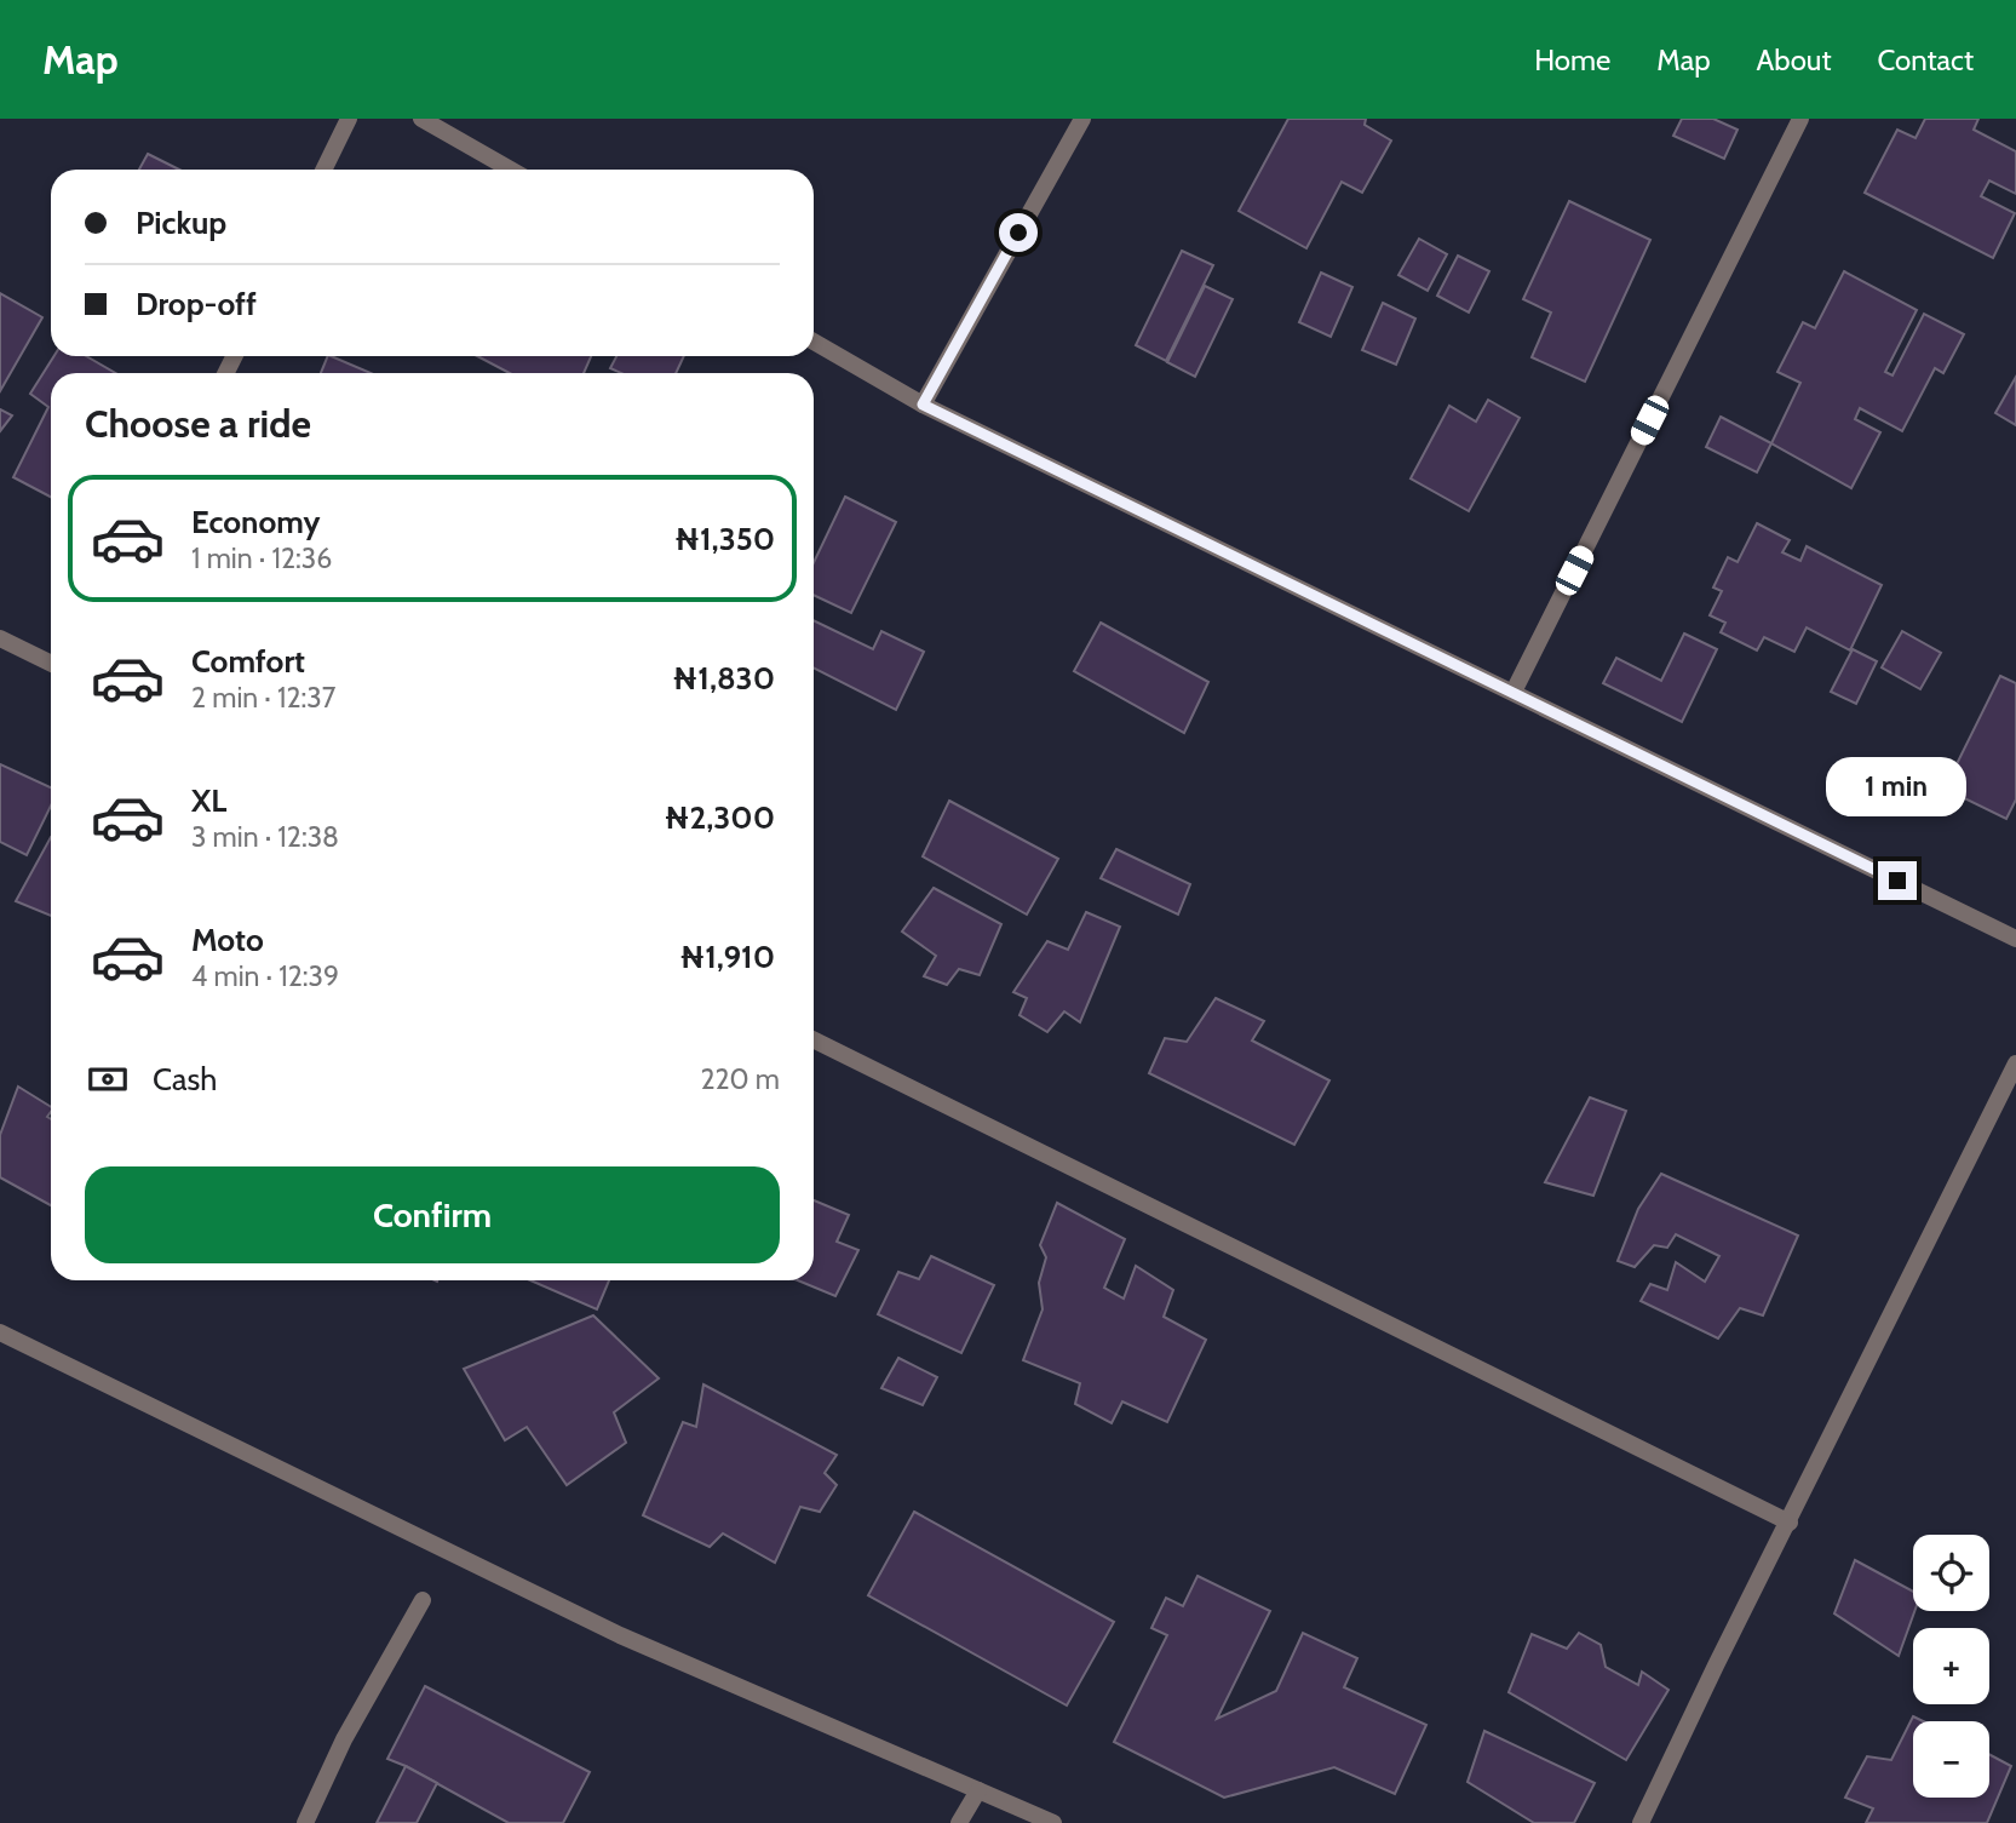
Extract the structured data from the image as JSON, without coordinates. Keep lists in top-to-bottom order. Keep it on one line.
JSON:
{"page":{"header":"Map","nav":["Home","Map","About","Contact"],"banner":["Pickup","Drop-off"],"heading":"Choose a ride","list":[{"name":"Economy","note":"1 min · 12:36","value":"₦1,350"},{"name":"Comfort","note":"2 min · 12:37","value":"₦1,830"},{"name":"XL","note":"3 min · 12:38","value":"₦2,300"},{"name":"Moto","note":"4 min · 12:39","value":"₦1,910"}],"bubble":"1 min","pay":["Cash","220 m"],"buttons":"Confirm","map_buttons":["+","−"]}}
